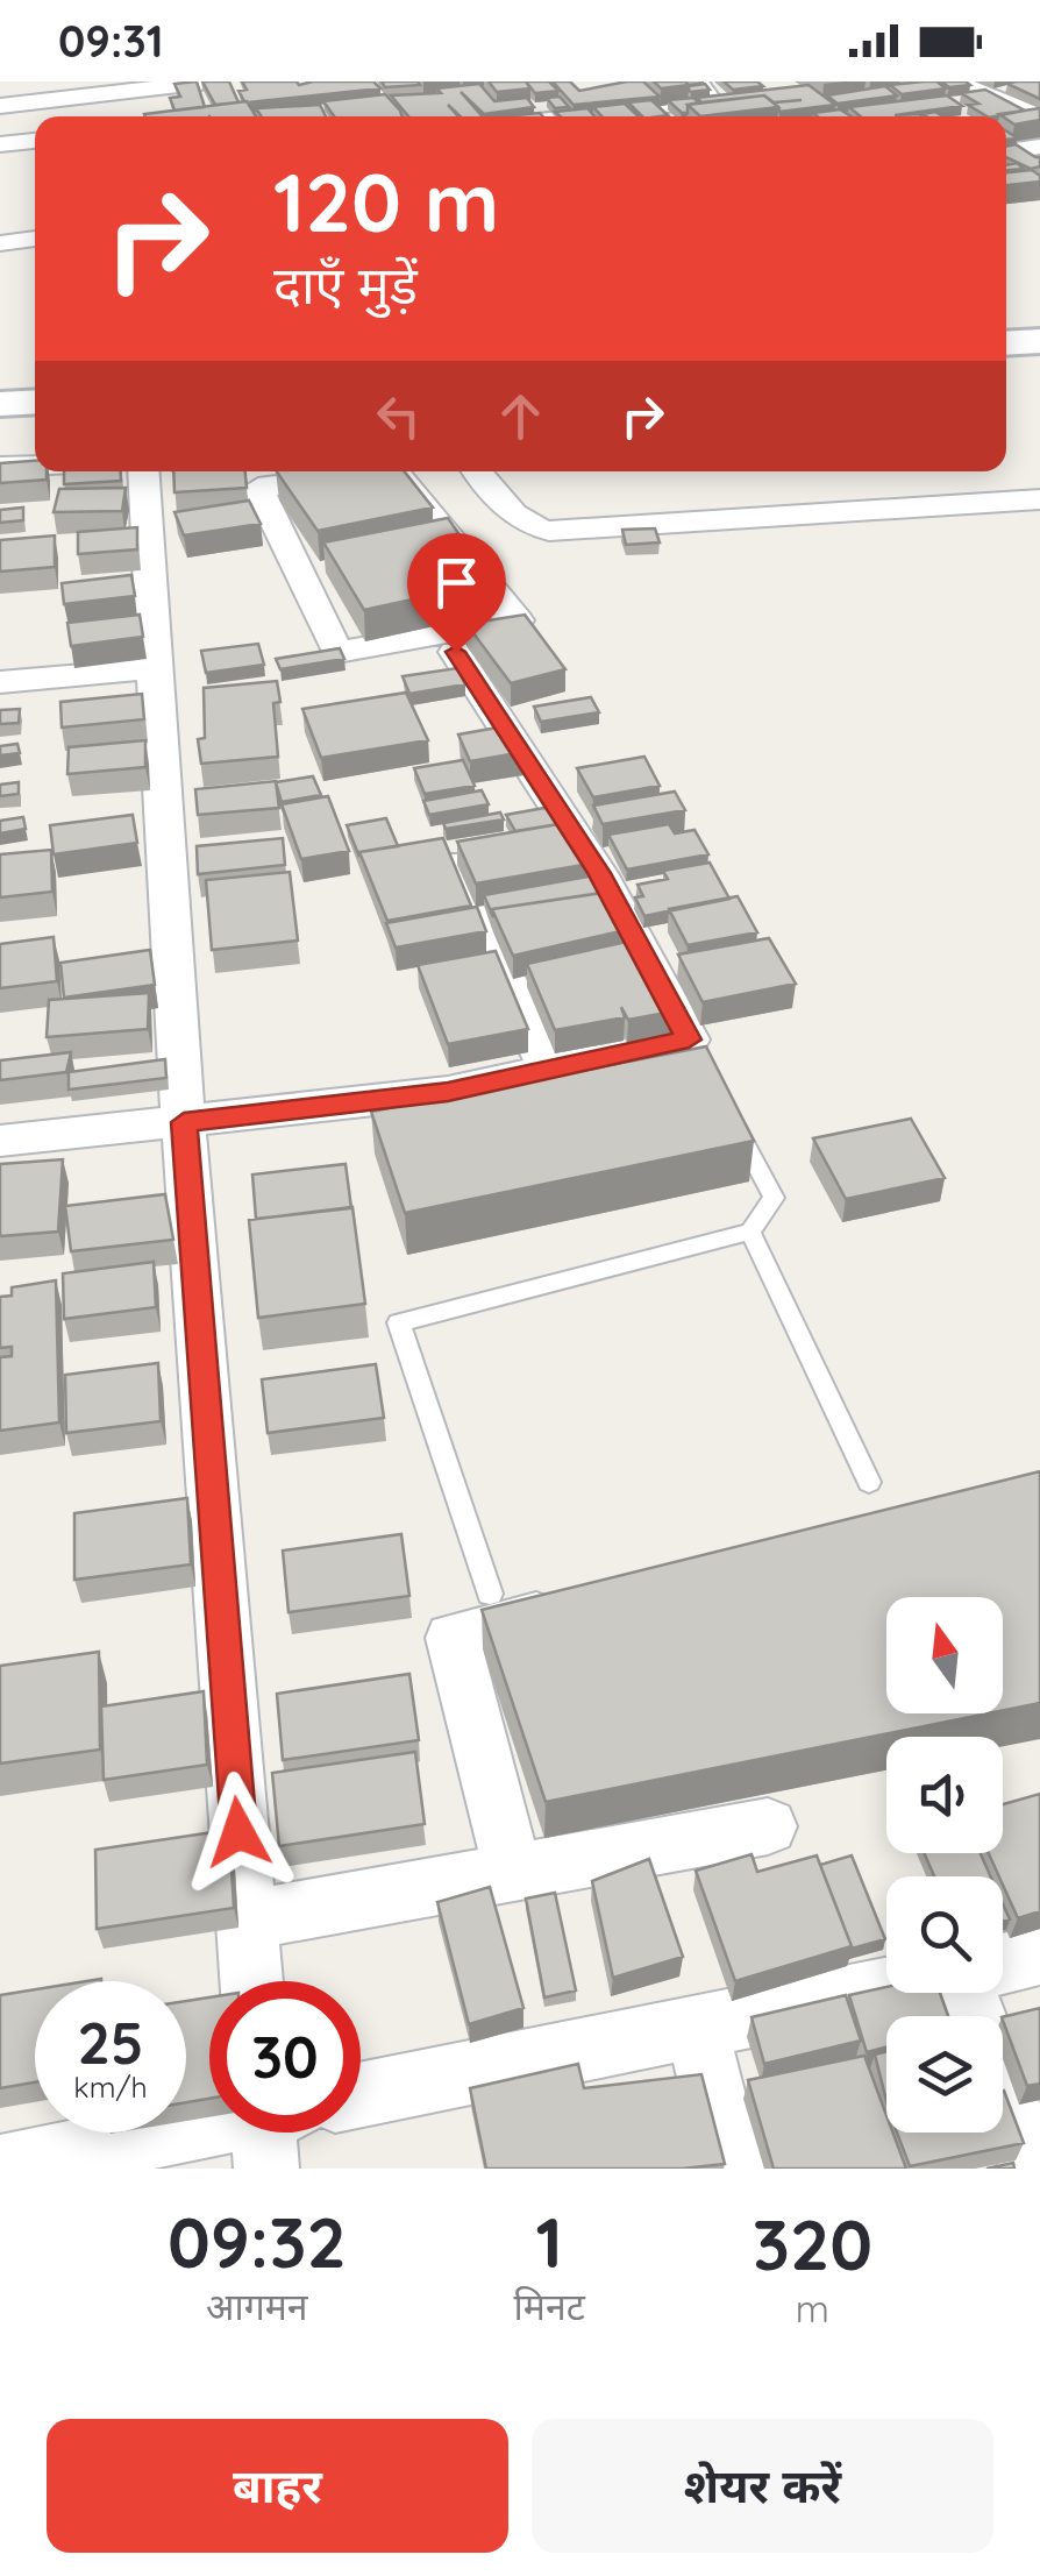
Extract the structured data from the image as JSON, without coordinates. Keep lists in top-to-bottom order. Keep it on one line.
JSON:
{"north":"top","page":{"status":"09:31","turn":["120 m","दाएँ मुड़ें"],"speed":"25 km/h","limit":"30","eta":["09:32","आगमन","1","मिनट","320","m"],"buttons":["बाहर","शेयर करें"]}}
